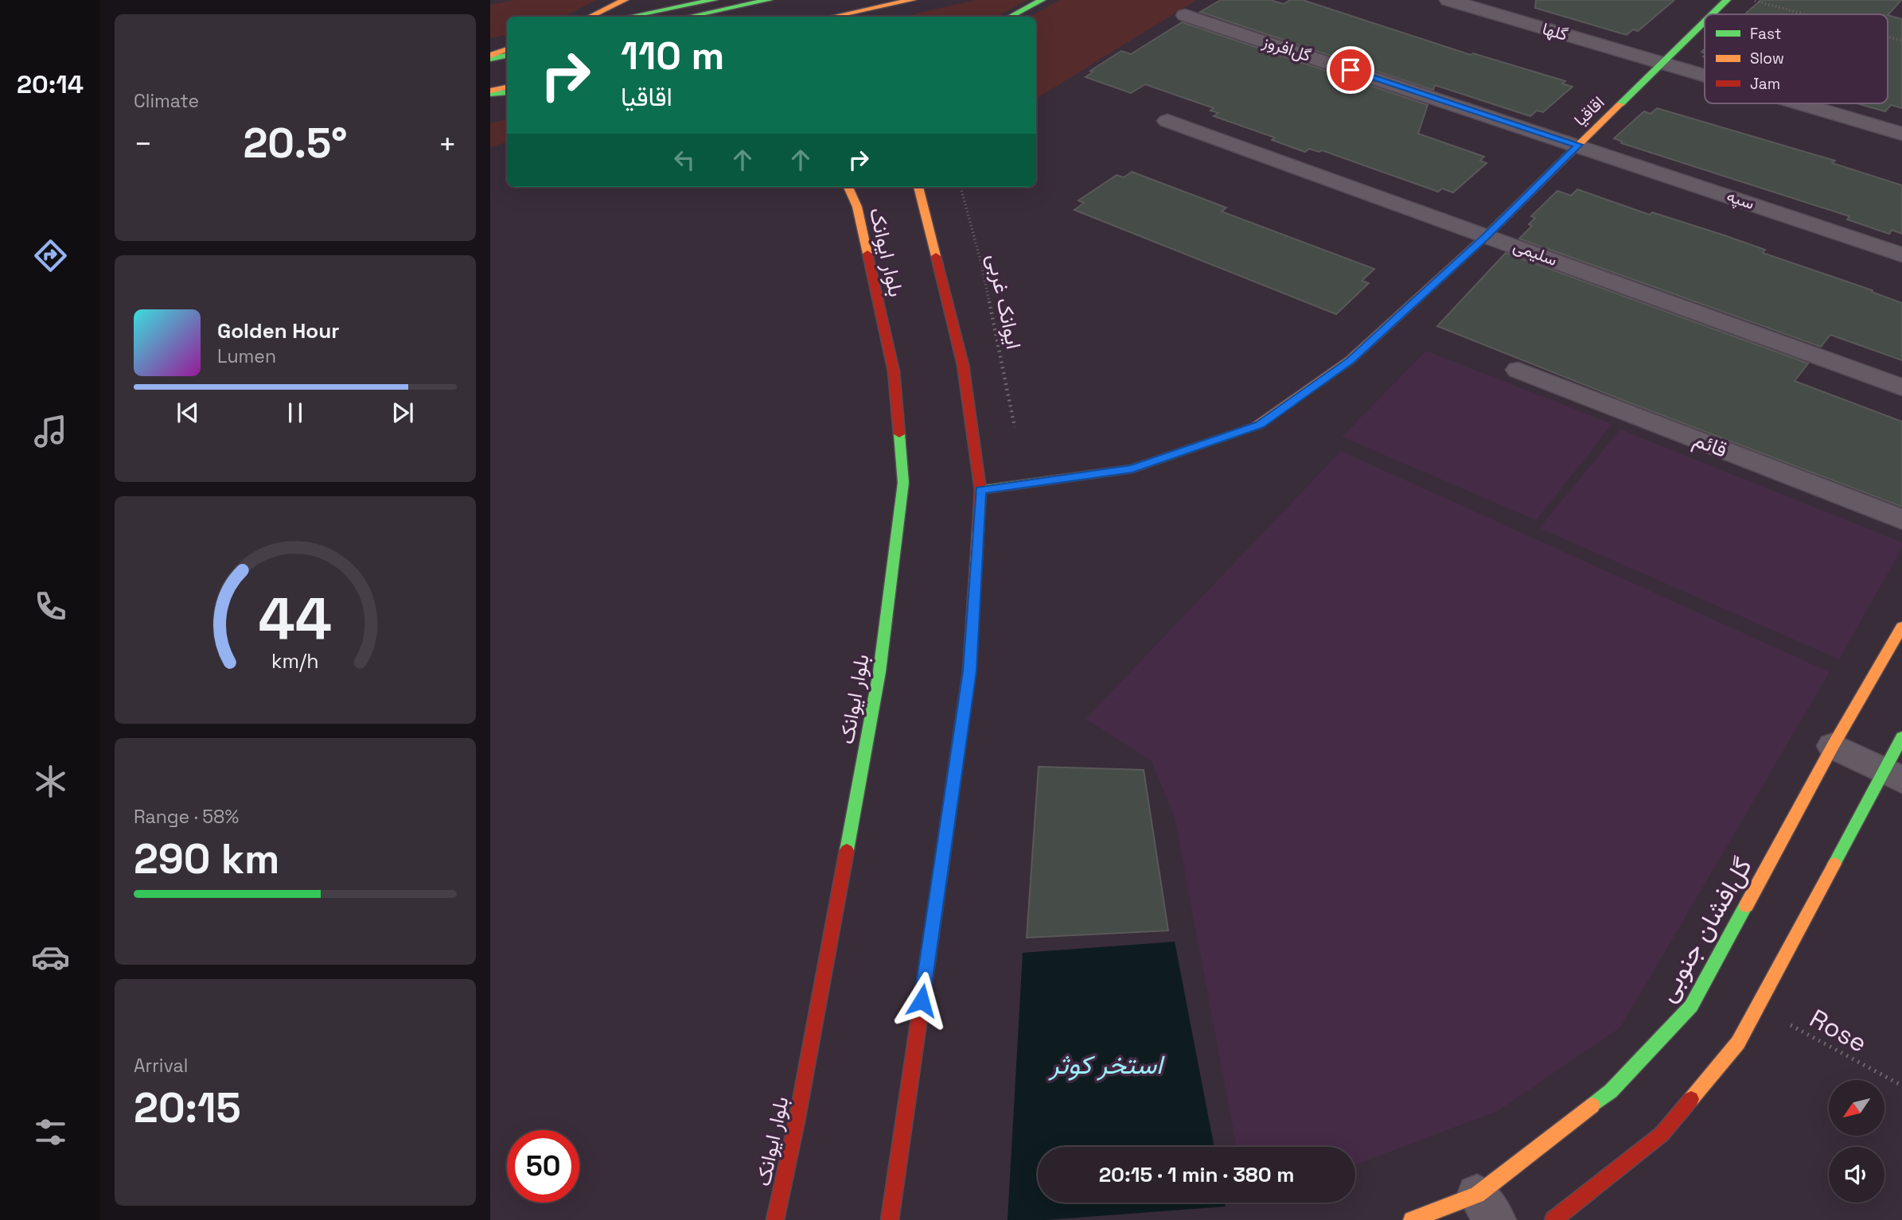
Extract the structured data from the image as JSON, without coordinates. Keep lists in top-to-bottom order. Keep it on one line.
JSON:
{"streets":{"main road":["اقاقیا","بلوار ایوانک","گل‌افشان جنوبی"],"street":["گلها","گل‌افروز","سپه","سلیمی","قائم"],"path":["ایوانک غربی","Rose"]},"crossings":[["گلها","اقاقیا"],["گل‌افروز","اقاقیا"],["گل‌افروز","سپه"],["اقاقیا","سپه"],["اقاقیا","سلیمی"]],"water":["استخر کوثر"],"legend":["Fast","Slow","Jam"],"north":"bottom left","page":{"tabs":"20:14","tile":["Climate",["Range · 58%","290 km"],["Arrival","20:15"]],"turn":["110 m","اقاقیا"],"heat":["−","20.5°","+"],"song":["Golden Hour","Lumen"],"limit":"50","trip":"20:15 · 1 min · 380 m","gauge":["44","km/h"]}}
